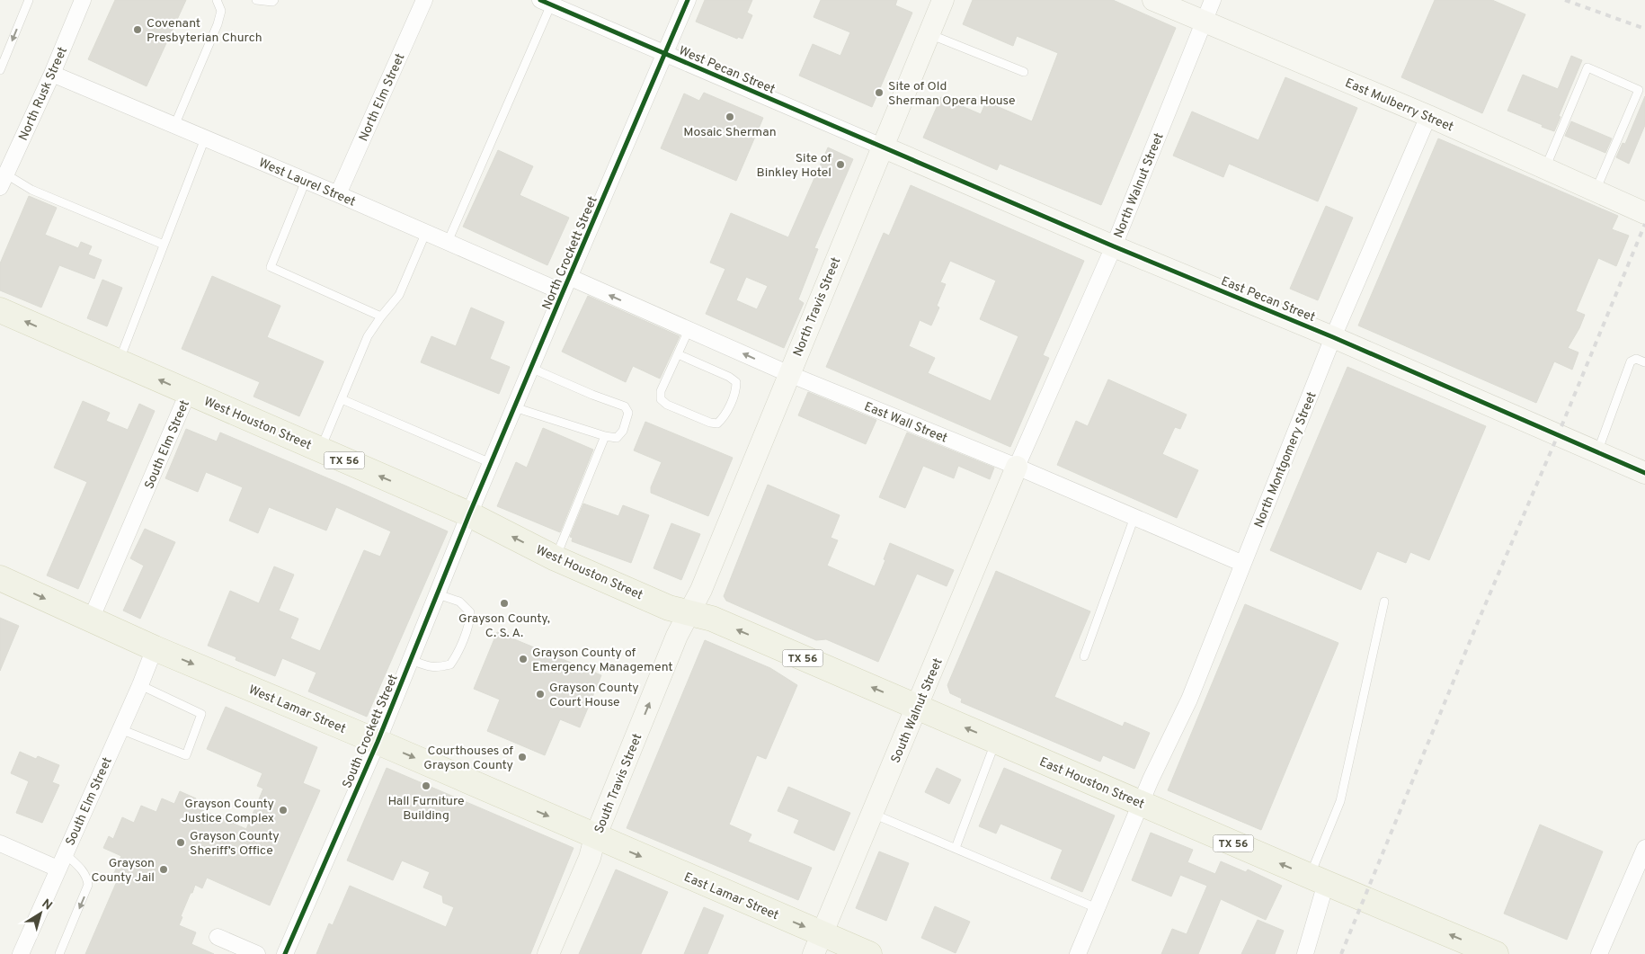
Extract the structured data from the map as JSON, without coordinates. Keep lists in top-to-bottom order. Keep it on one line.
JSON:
{"streets":{"main road":["West Houston Street","TX 56","West Lamar Street","East Houston Street","East Lamar Street"],"street":["West Pecan Street","North Rusk Street","North Elm Street","East Mulberry Street","West Laurel Street","North Walnut Street","North Crockett Street","East Pecan Street","North Travis Street","East Wall Street","South Elm Street","North Montgomery Street","South Walnut Street","South Crockett Street","South Travis Street"]},"crossings":[["West Pecan Street","North Crockett Street"],["West Pecan Street","East Pecan Street"],["West Pecan Street","North Travis Street"],["North Rusk Street","West Laurel Street"],["North Elm Street","West Laurel Street"],["East Mulberry Street","North Walnut Street"],["East Mulberry Street","North Montgomery Street"],["West Laurel Street","North Crockett Street"],["North Walnut Street","East Pecan Street"],["North Walnut Street","East Wall Street"],["North Walnut Street","South Walnut Street"],["North Crockett Street","East Wall Street"],["North Crockett Street","West Houston Street"],["North Crockett Street","South Crockett Street"],["East Pecan Street","North Travis Street"],["East Pecan Street","North Montgomery Street"],["North Travis Street","East Wall Street"],["North Travis Street","West Houston Street"],["North Travis Street","East Houston Street"],["North Travis Street","South Travis Street"],["East Wall Street","North Montgomery Street"],["East Wall Street","South Walnut Street"],["West Houston Street","South Elm Street"],["West Houston Street","South Crockett Street"],["West Houston Street","East Houston Street"],["West Houston Street","South Travis Street"],["South Elm Street","West Lamar Street"],["North Montgomery Street","East Houston Street"],["West Lamar Street","South Crockett Street"],["West Lamar Street","South Travis Street"],["West Lamar Street","East Lamar Street"],["South Walnut Street","East Houston Street"],["South Walnut Street","East Lamar Street"],["East Houston Street","South Travis Street"],["South Travis Street","East Lamar Street"]],"one_way":["West Houston Street","West Lamar Street","East Houston Street","South Travis Street","East Lamar Street"],"places":["Covenant Presbyterian Church","Site of Old Sherman Opera House","Mosaic Sherman","Site of Binkley Hotel","Grayson County, C. S. A.","Grayson County of Emergency Management","Grayson County Court House","Courthouses of Grayson County","Hall Furniture Building","Grayson County Justice Complex","Grayson County Sheriff’s Office","Grayson County Jail"],"north":"top right"}
